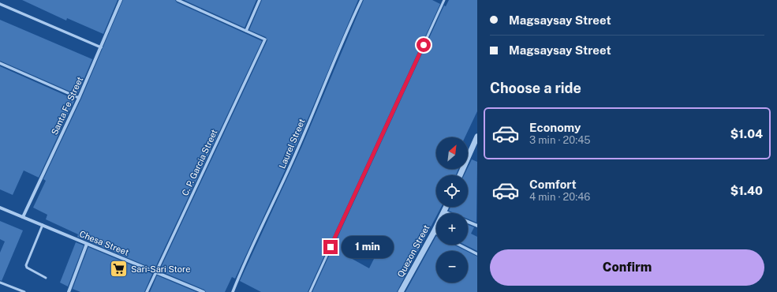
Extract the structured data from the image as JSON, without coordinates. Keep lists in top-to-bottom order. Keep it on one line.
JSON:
{"streets":{"street":["Santa Fe Street","Laurel Street","C. P. Garcia Street","Chesa Street","Quezon Street"]},"crossings":[["Santa Fe Street","Chesa Street"],["C. P. Garcia Street","Chesa Street"]],"places":{"supermarket":["Sari-Sari Store"]},"north":"top right","page":{"banner":["Magsaysay Street","Magsaysay Street"],"heading":"Choose a ride","list":[{"name":"Economy","note":"3 min · 20:45","value":"$1.04"},{"name":"Comfort","note":"4 min · 20:46","value":"$1.40"}],"map_buttons":["+","−"],"bubble":"1 min","buttons":"Confirm"}}
